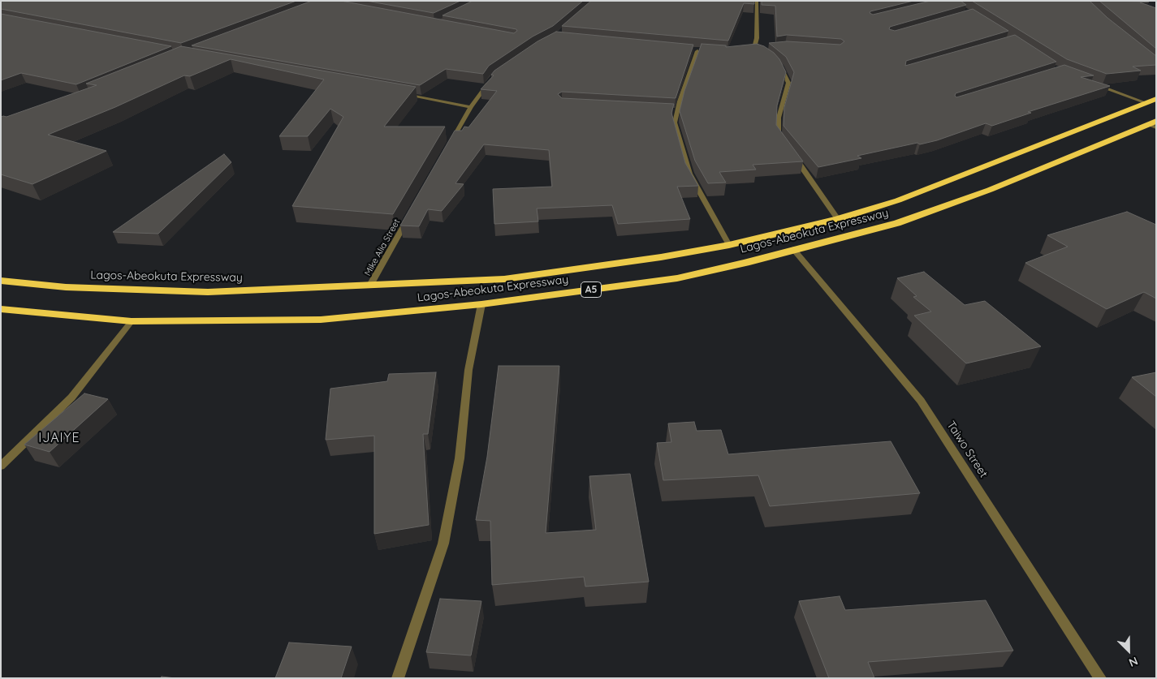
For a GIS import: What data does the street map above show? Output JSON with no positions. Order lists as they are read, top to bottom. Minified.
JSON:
{"streets":{"highway":["Lagos-Abeokuta Expressway","A5"],"street":["Mike Alia Street","Taiwo Street"]},"crossings":[["Lagos-Abeokuta Expressway","Mike Alia Street"],["Lagos-Abeokuta Expressway","Taiwo Street"]],"districts":["IJAIYE"],"north":"bottom right"}
